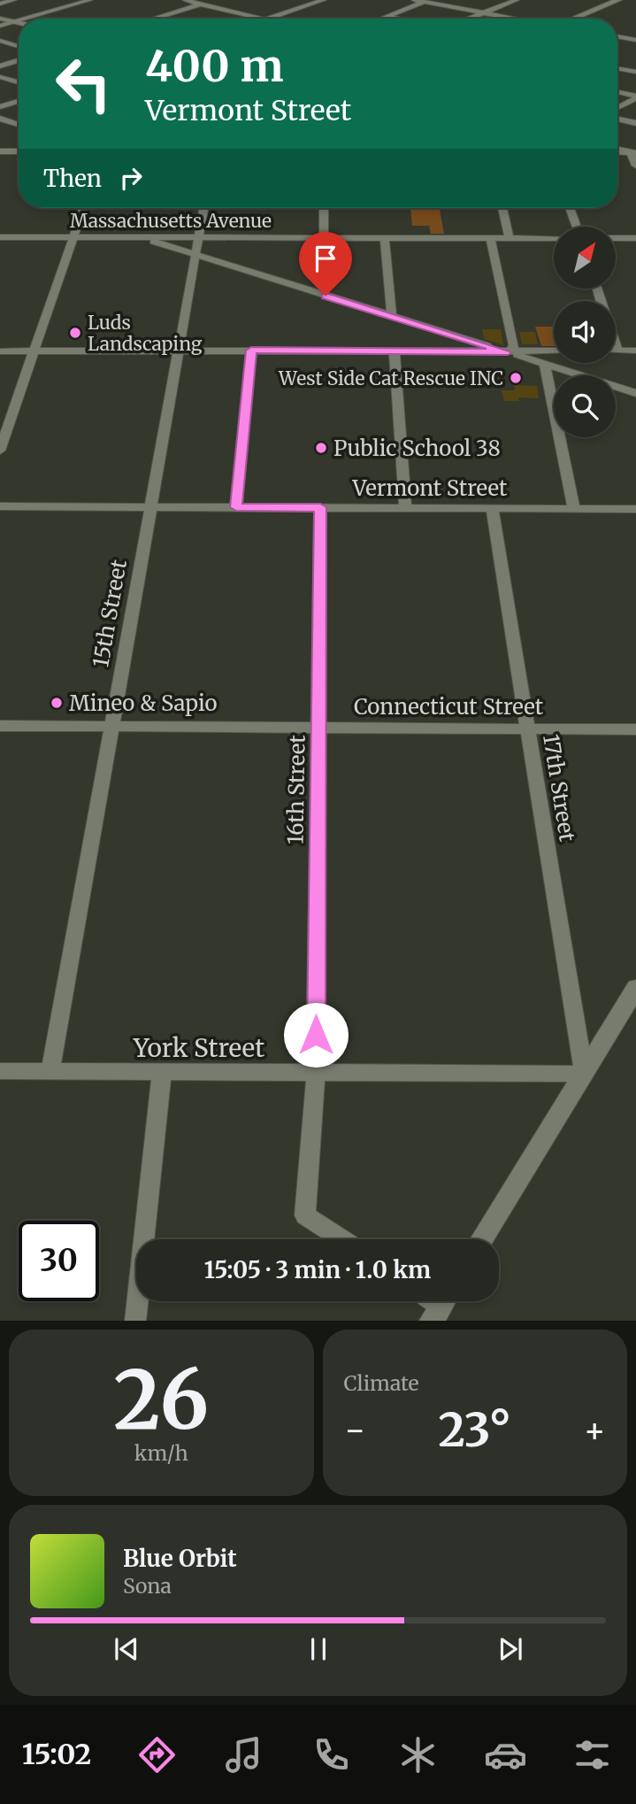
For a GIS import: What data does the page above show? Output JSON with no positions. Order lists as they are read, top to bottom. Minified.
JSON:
{"streets":{"street":["Massachusetts Avenue","Vermont Street","15th Street","Connecticut Street","17th Street","16th Street","York Street"]},"crossings":[["Massachusetts Avenue","15th Street"],["Vermont Street","15th Street"],["Vermont Street","17th Street"],["Vermont Street","16th Street"],["15th Street","Connecticut Street"],["15th Street","York Street"],["Connecticut Street","17th Street"],["Connecticut Street","16th Street"],["17th Street","York Street"],["16th Street","York Street"]],"places":["Luds Landscaping","West Side Cat Rescue INC","Public School 38","Mineo & Sapio"],"north":"top right","page":{"turn":["400 m","Vermont Street"],"then":"Then","limit":"30","trip":"15:05 · 3 min · 1.0 km","tile":[["26","km/h"],"Climate"],"heat":["−","23°","+"],"song":["Blue Orbit","Sona"],"tabs":"15:02"}}
